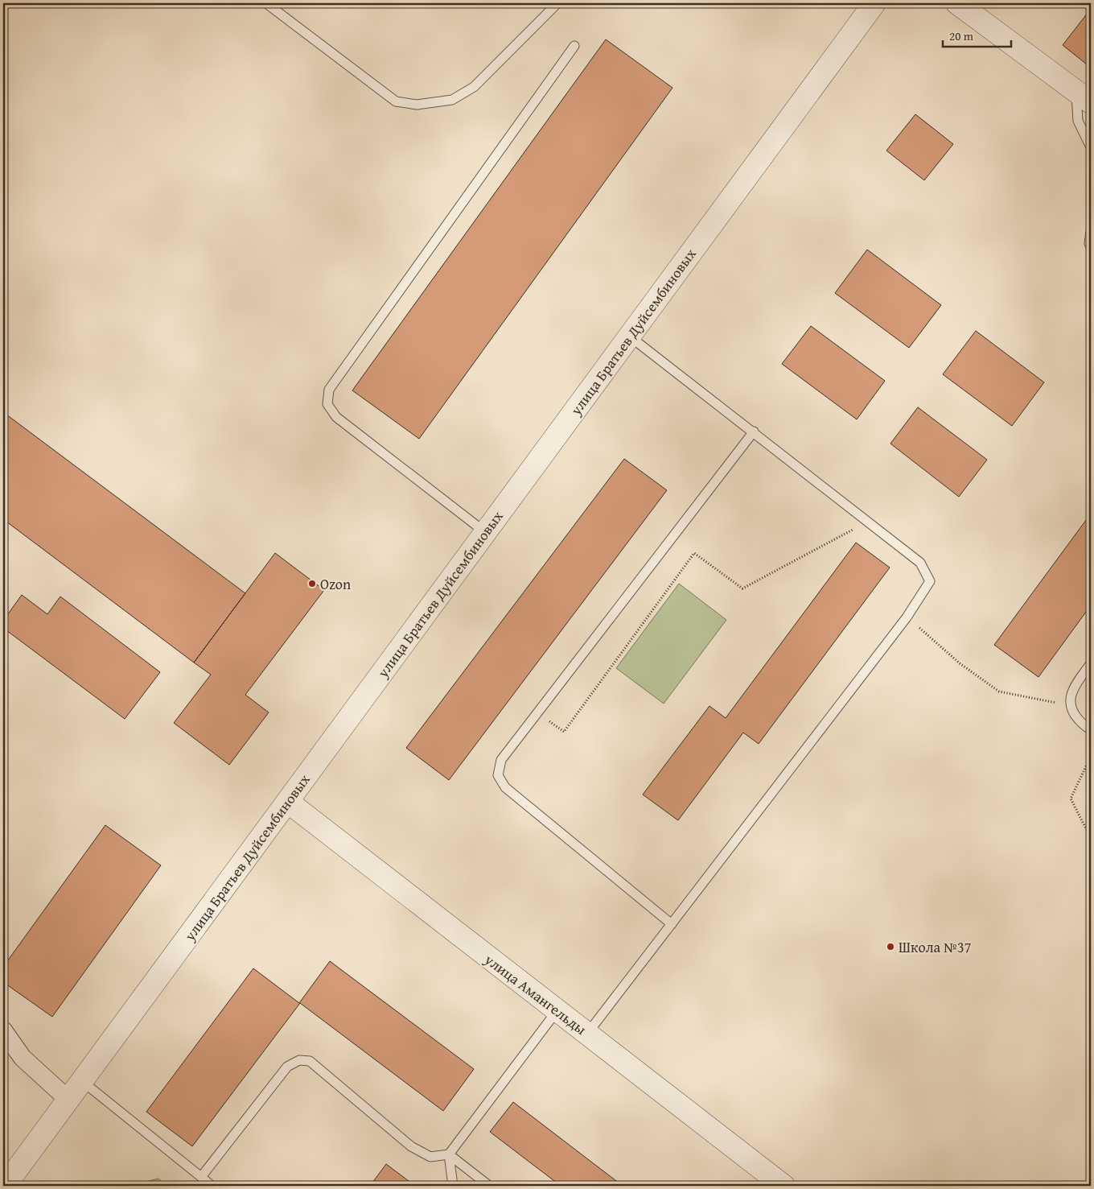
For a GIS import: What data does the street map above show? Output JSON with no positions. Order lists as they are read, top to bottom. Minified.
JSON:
{"streets":{"street":["улица Братьев Дуйсембиновых","улица Амангельды"]},"crossings":[["улица Братьев Дуйсембиновых","улица Амангельды"]],"places":["Ozon","Школа №37"],"scale_bar":"20 m"}
